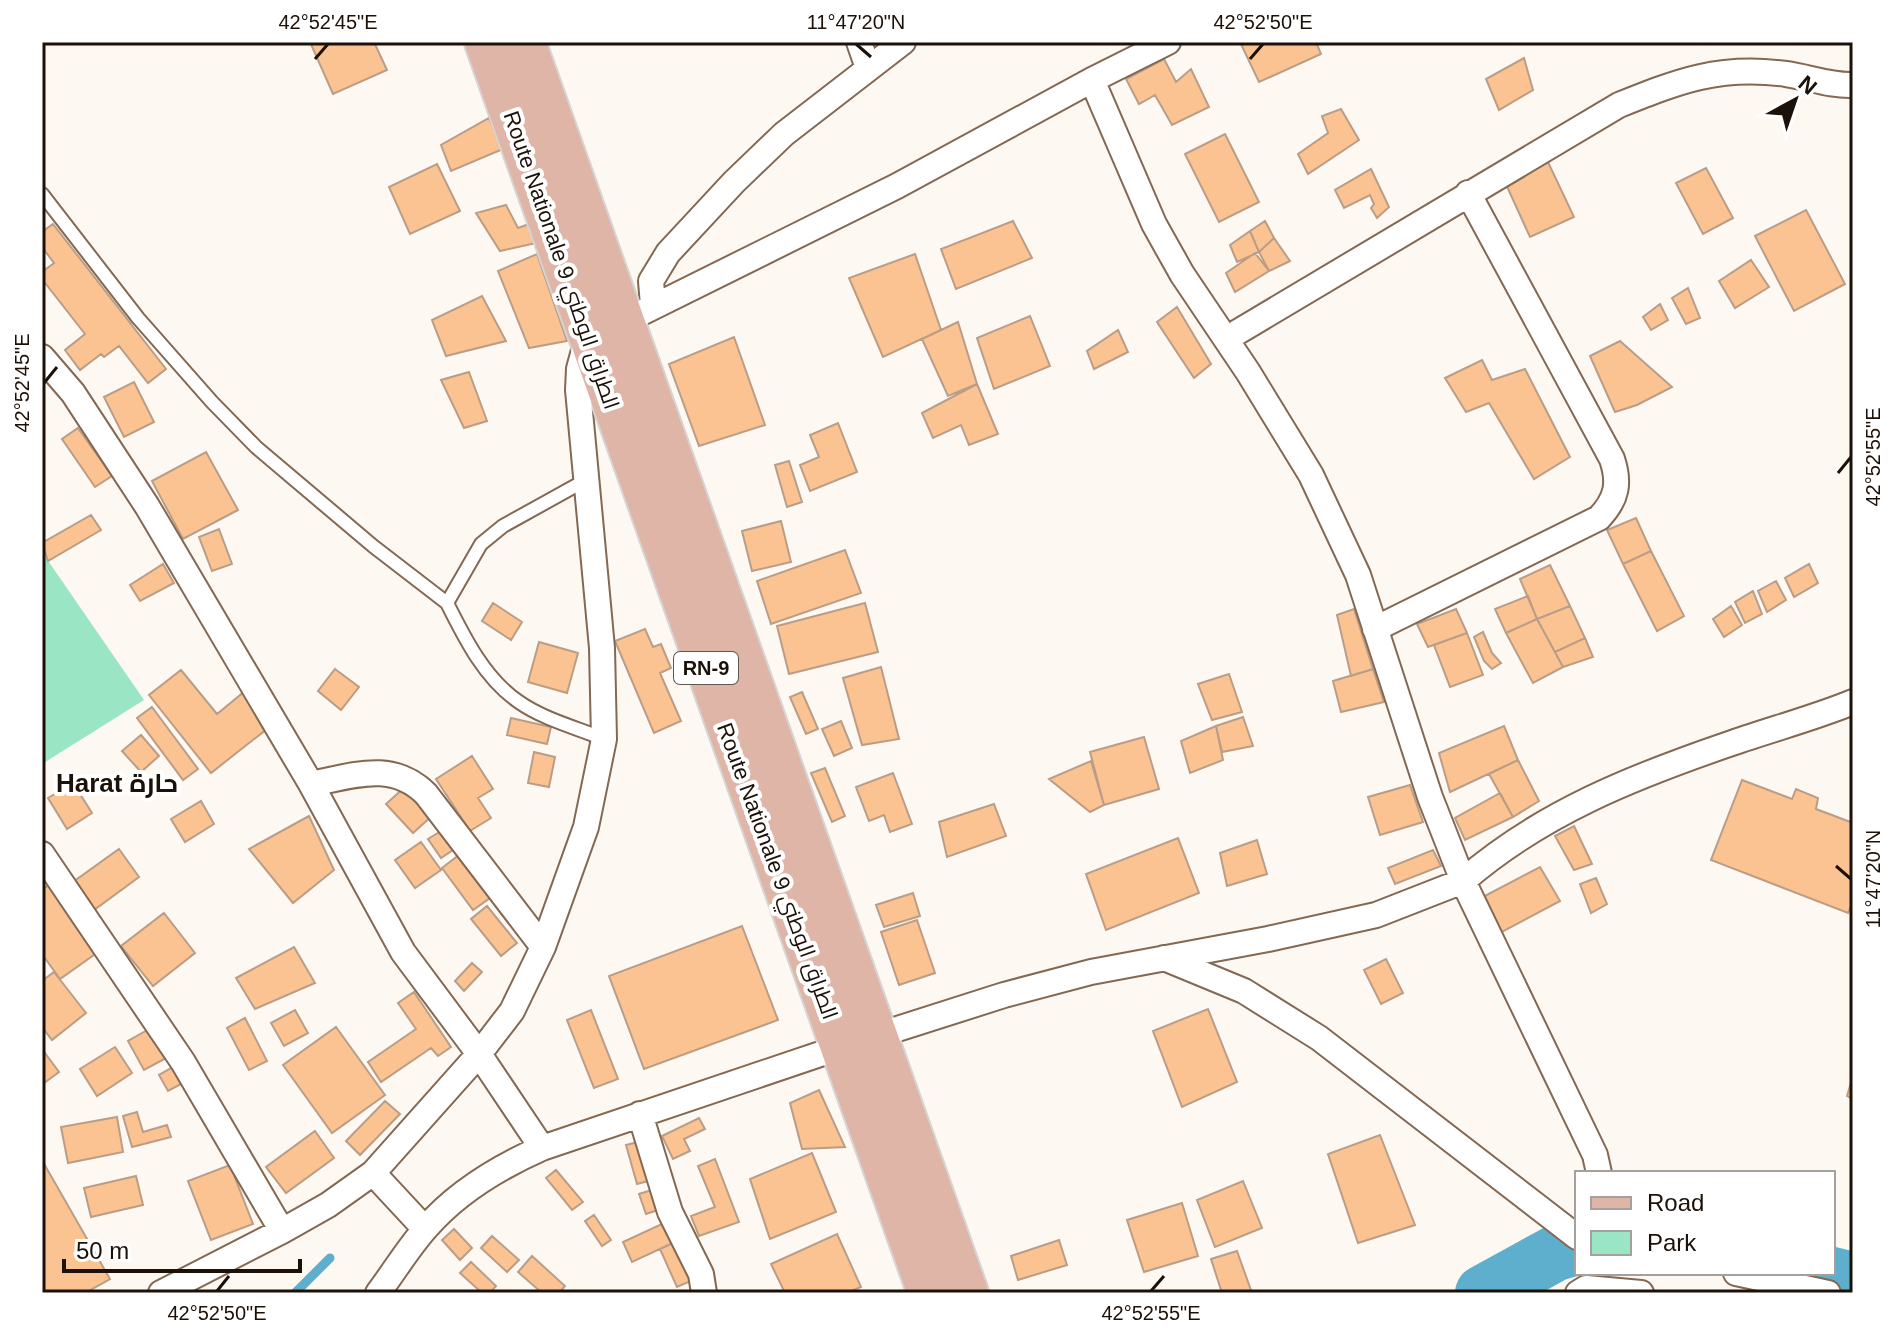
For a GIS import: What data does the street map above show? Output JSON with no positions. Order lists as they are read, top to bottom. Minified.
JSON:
{"streets":{"main road":["Route Nationale الطراق الوطني 9","RN-9"]},"districts":["Harat حارة"],"legend":["Road","Park"],"scale_bar":"50 m","north":"top right","coordinates":["42°52'45\"E","11°47'20\"N","42°52'50\"E","42°52'55\"E"]}
